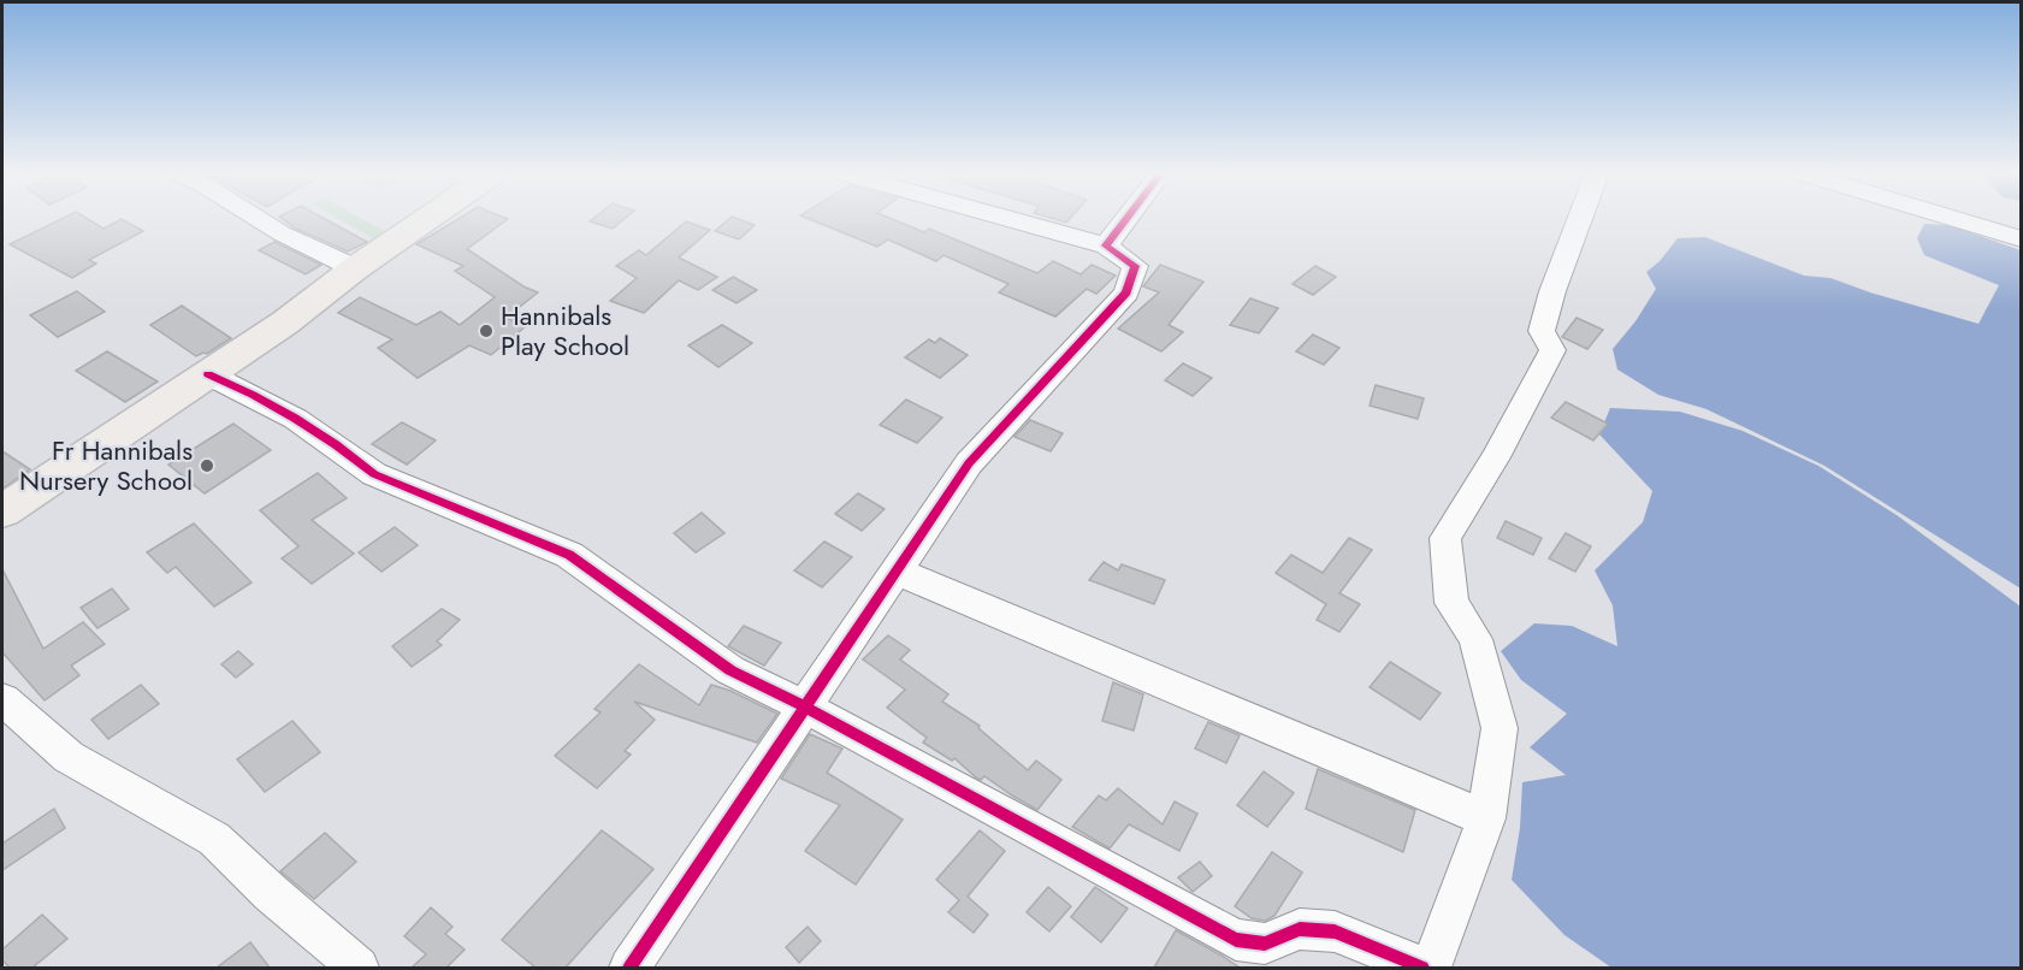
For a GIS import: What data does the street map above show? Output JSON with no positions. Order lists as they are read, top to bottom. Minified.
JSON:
{"places":["Hannibals Play School","Fr Hannibals Nursery School"]}
